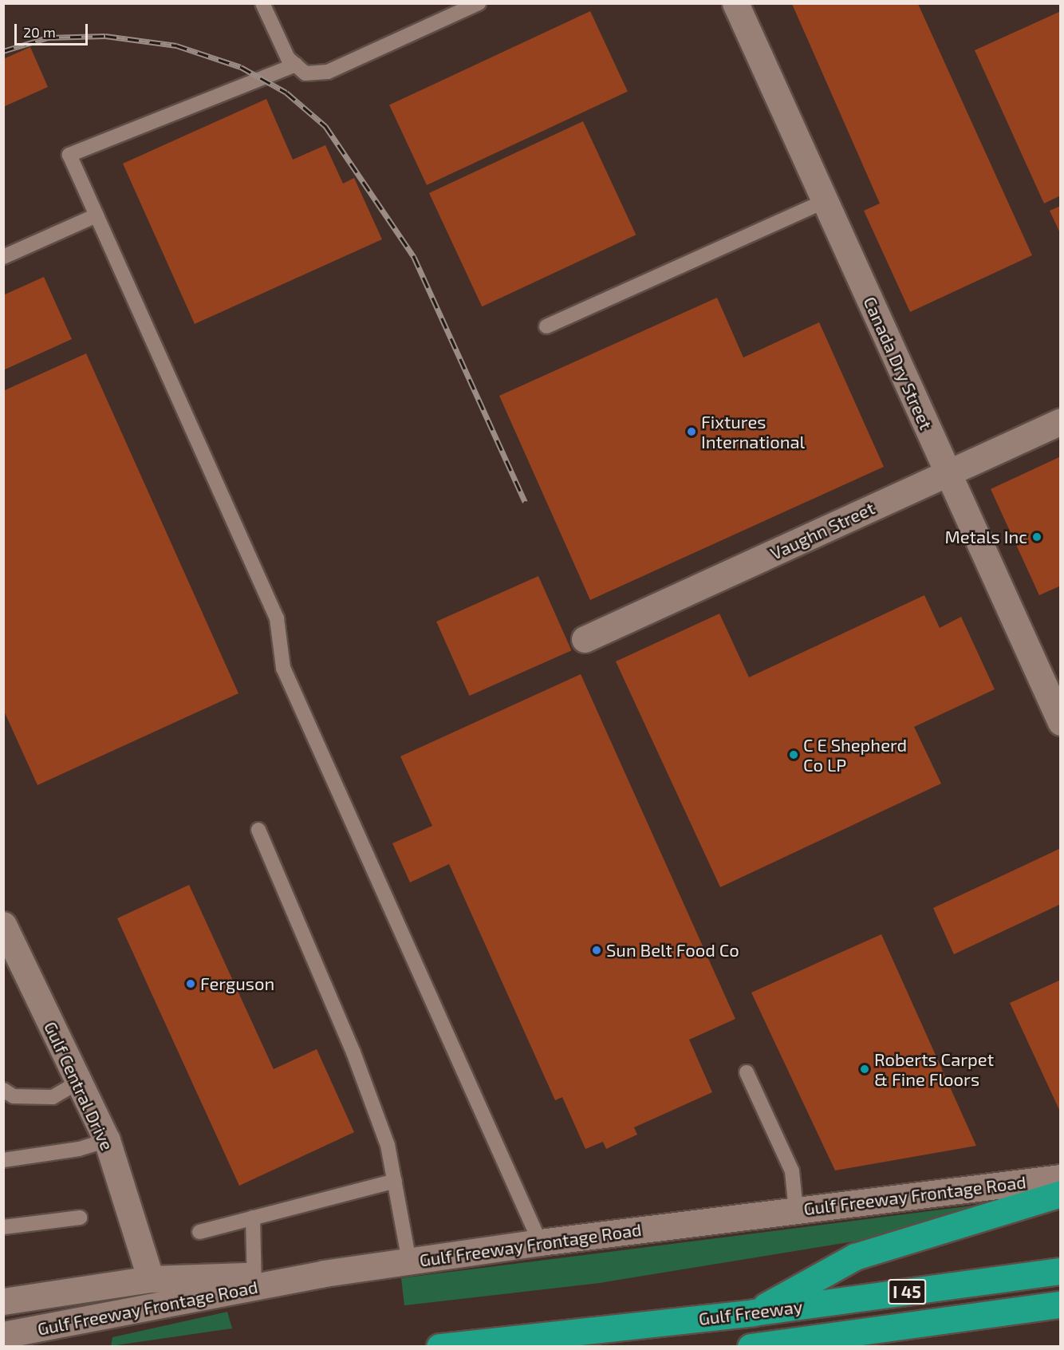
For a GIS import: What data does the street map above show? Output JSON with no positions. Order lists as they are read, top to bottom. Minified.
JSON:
{"streets":{"highway":["I 45","Gulf Freeway"],"street":["Canada Dry Street","Vaughn Street","Gulf Central Drive","Gulf Freeway Frontage Road"]},"crossings":[["Canada Dry Street","Vaughn Street"]],"places":["Fixtures International","Metals Inc","C E Shepherd Co LP","Sun Belt Food Co","Ferguson","Roberts Carpet & Fine Floors"],"scale_bar":"20 m"}
